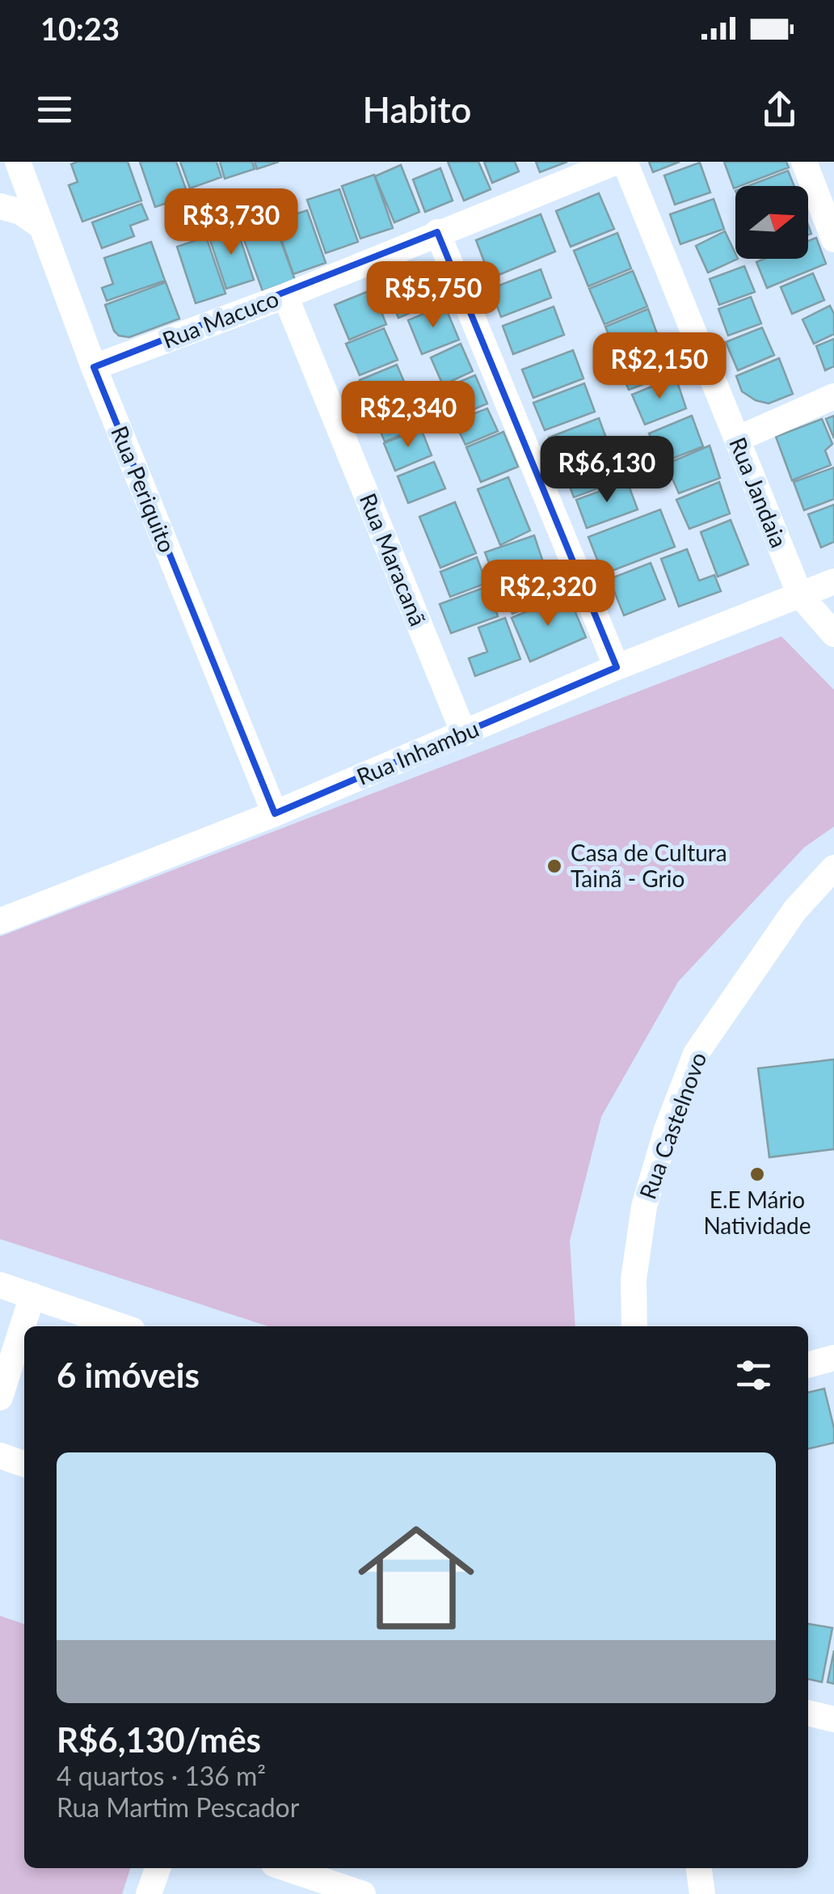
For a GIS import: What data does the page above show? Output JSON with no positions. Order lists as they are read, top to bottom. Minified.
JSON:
{"streets":{"street":["Rua Macuco","Rua Periquito","Rua Jandaia","Rua Maracanã","Rua Inhambu","Rua Castelnovo"]},"crossings":[["Rua Macuco","Rua Periquito"],["Rua Macuco","Rua Maracanã"],["Rua Periquito","Rua Inhambu"],["Rua Jandaia","Rua Inhambu"],["Rua Maracanã","Rua Inhambu"]],"places":["Casa de Cultura Tainã - Grio","E.E Mário Natividade"],"north":"right","page":{"status":"10:23","header":"Habito","price":["R$3,730","R$5,750","R$2,150","R$2,340","R$6,130","R$2,320"],"heading":"6 imóveis","list":[{"name":"R$6,130/mês","note":"4 quartos · 136 m² · Rua Martim Pescador"}]}}
